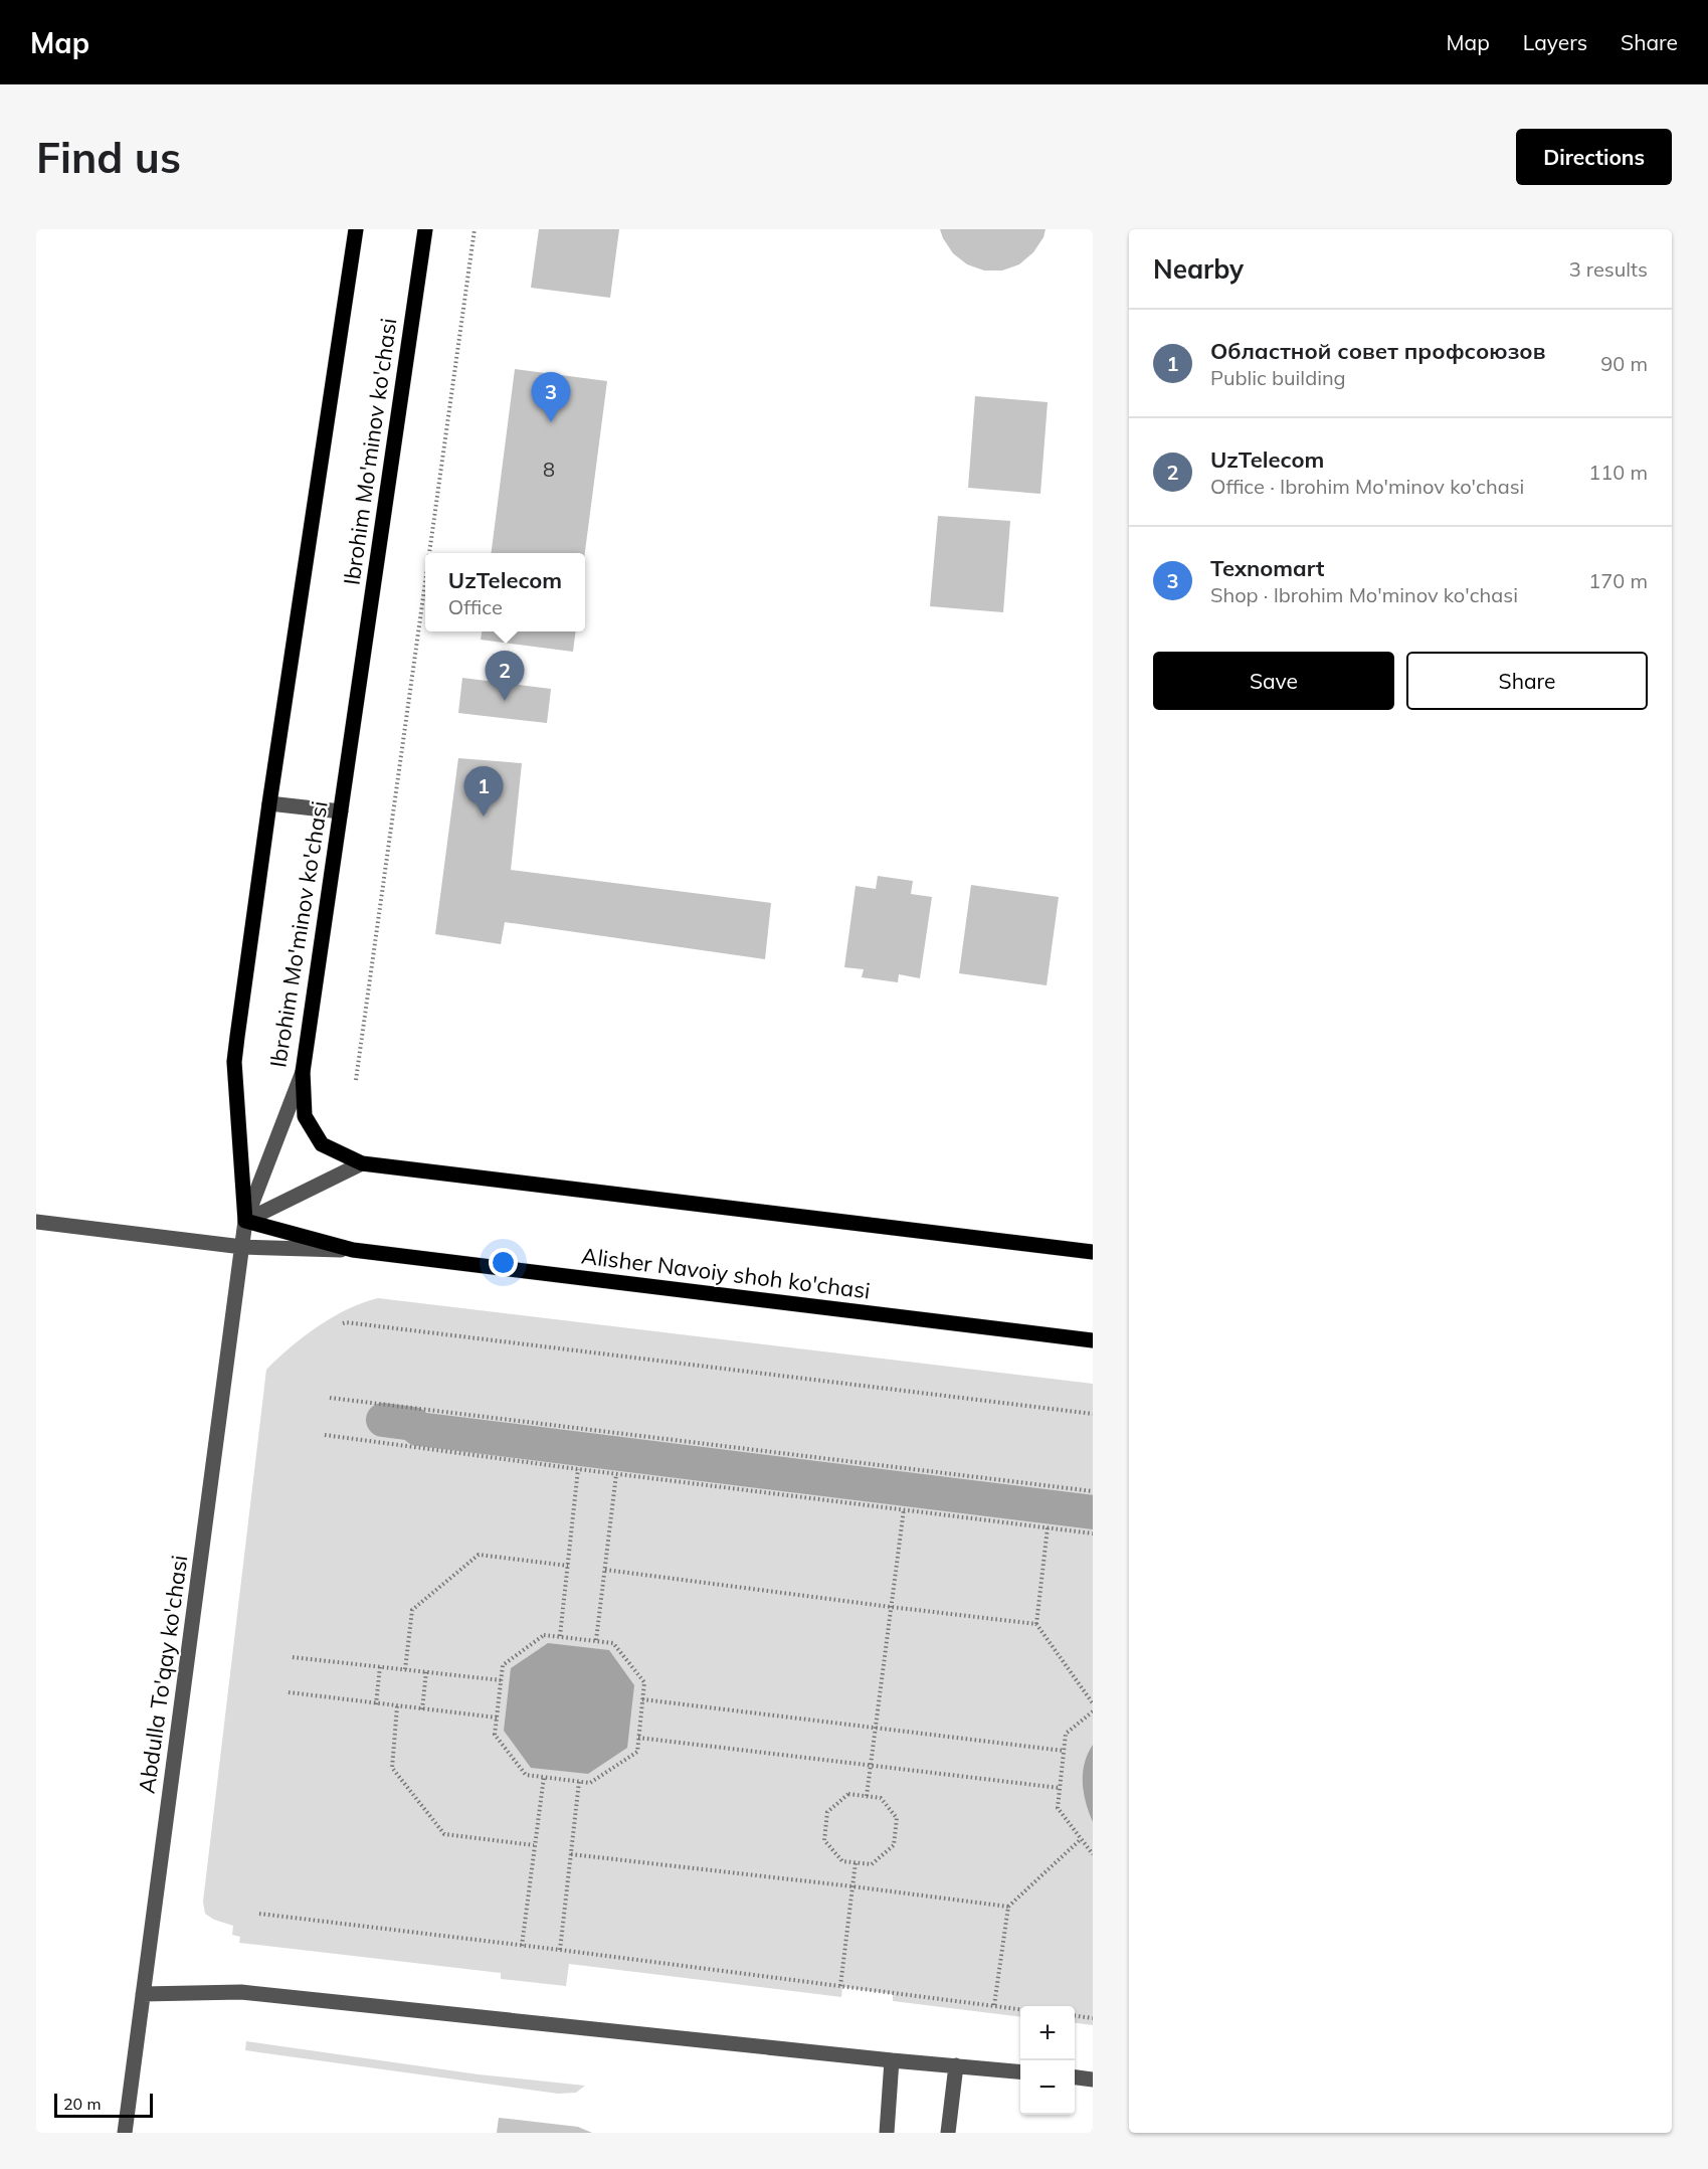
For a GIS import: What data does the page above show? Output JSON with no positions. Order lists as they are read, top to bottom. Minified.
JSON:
{"streets":{"main road":["Ibrohim Mo'minov ko'chasi","Alisher Navoiy shoh ko'chasi"],"street":["Abdulla To'qay ko'chasi"]},"crossings":[["Ibrohim Mo'minov ko'chasi","Alisher Navoiy shoh ko'chasi"],["Ibrohim Mo'minov ko'chasi","Abdulla To'qay ko'chasi"],["Alisher Navoiy shoh ko'chasi","Abdulla To'qay ko'chasi"]],"house_numbers":["8"],"scale_bar":"20 m","page":{"header":"Map","nav":["Map","Layers","Share"],"buttons":["Directions",["Save","Share"]],"title":"Find us","heading":["Nearby","3 results"],"list":[{"mark":"1","name":"Областной совет профсоюзов","note":"Public building","value":"90 m"},{"mark":"2","name":"UzTelecom","note":"Office · Ibrohim Mo'minov ko'chasi","value":"110 m"},{"mark":"3","name":"Texnomart","note":"Shop · Ibrohim Mo'minov ko'chasi","value":"170 m"}],"pins":["3","2","1"],"popup":["UzTelecom","Office"],"map_buttons":["+","−"],"scale":"20 m"}}
